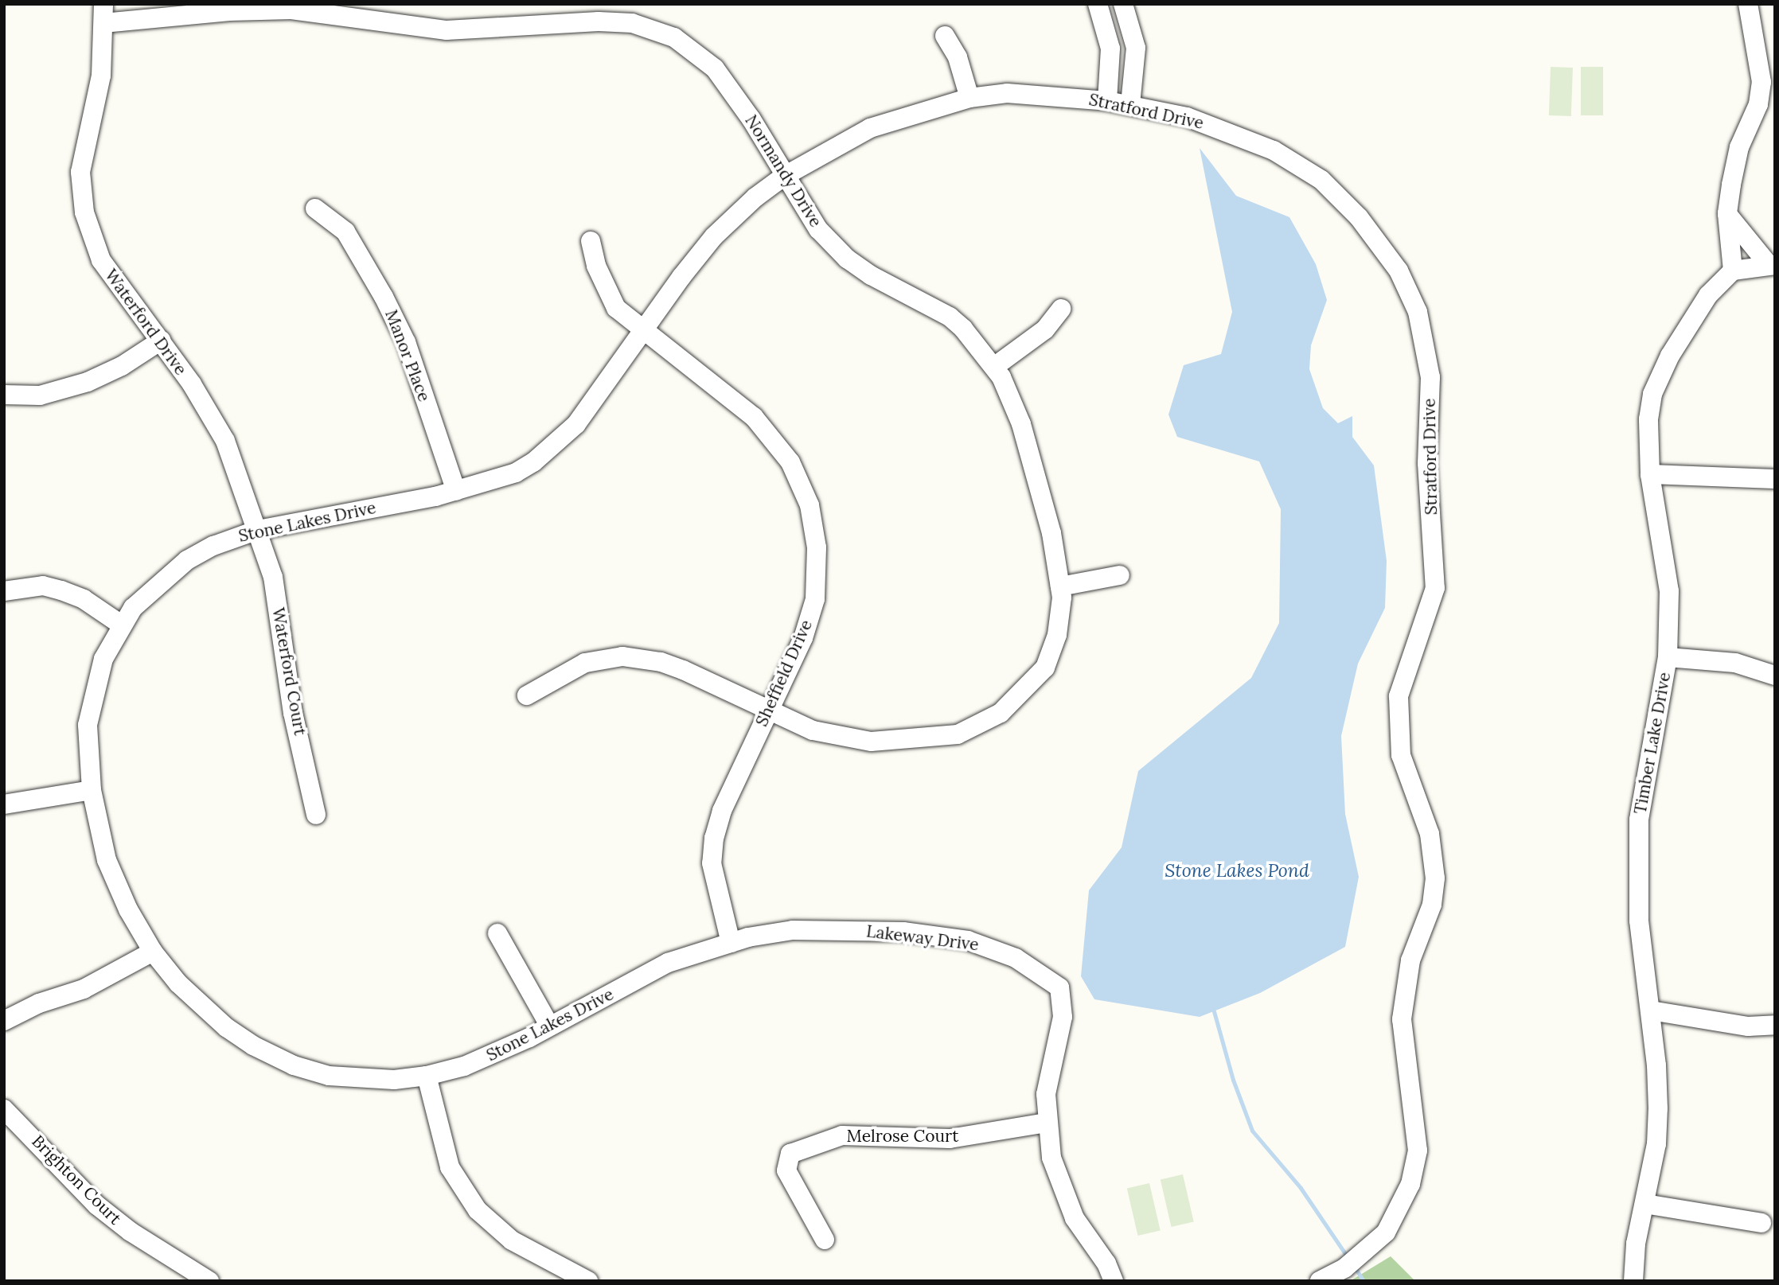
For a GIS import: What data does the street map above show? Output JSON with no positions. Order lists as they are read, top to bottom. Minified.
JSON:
{"streets":{"street":["Stratford Drive","Normandy Drive","Waterford Drive","Manor Place","Stone Lakes Drive","Waterford Court","Sheffield Drive","Timber Lake Drive","Lakeway Drive","Melrose Court","Brighton Court"]},"crossings":[["Stratford Drive","Normandy Drive"],["Stratford Drive","Stone Lakes Drive"],["Normandy Drive","Waterford Drive"],["Normandy Drive","Stone Lakes Drive"],["Normandy Drive","Sheffield Drive"],["Waterford Drive","Stone Lakes Drive"],["Waterford Drive","Waterford Court"],["Manor Place","Stone Lakes Drive"],["Stone Lakes Drive","Waterford Court"],["Stone Lakes Drive","Sheffield Drive"],["Stone Lakes Drive","Lakeway Drive"],["Sheffield Drive","Lakeway Drive"],["Lakeway Drive","Melrose Court"]],"water":["Stone Lakes Pond"]}
